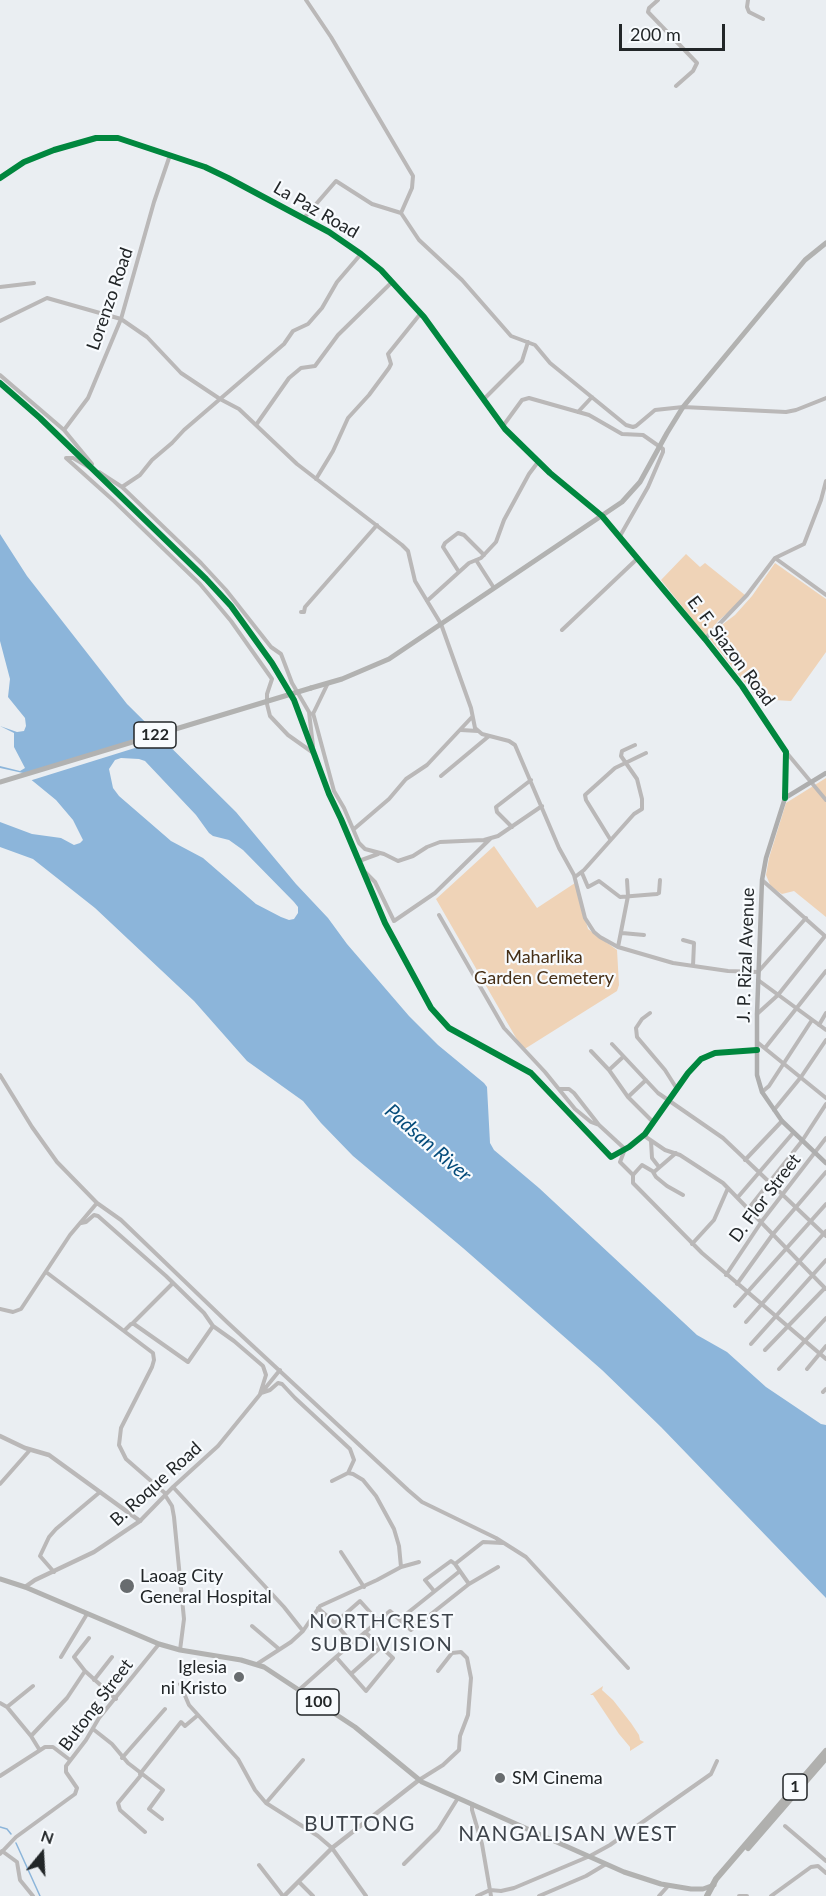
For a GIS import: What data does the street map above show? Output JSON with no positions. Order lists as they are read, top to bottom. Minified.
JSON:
{"streets":{"highway":["1"],"main road":["122","J. P. Rizal Avenue","100"],"street":["La Paz Road","Lorenzo Road","E. F. Siazon Road","D. Flor Street","B. Roque Road","Butong Street"]},"crossings":[["La Paz Road","Lorenzo Road"],["La Paz Road","E. F. Siazon Road"],["La Paz Road","122"],["J. P. Rizal Avenue","D. Flor Street"],["B. Roque Road","100"],["100","Butong Street"],["100","1"]],"districts":["NORTHCREST SUBDIVISION","BUTTONG","NANGALISAN WEST"],"water":["Padsan River"],"parks":["Maharlika Garden Cemetery"],"places":["Laoag City General Hospital","Iglesia ni Kristo","SM Cinema"],"scale_bar":"200 m","north":"top"}
